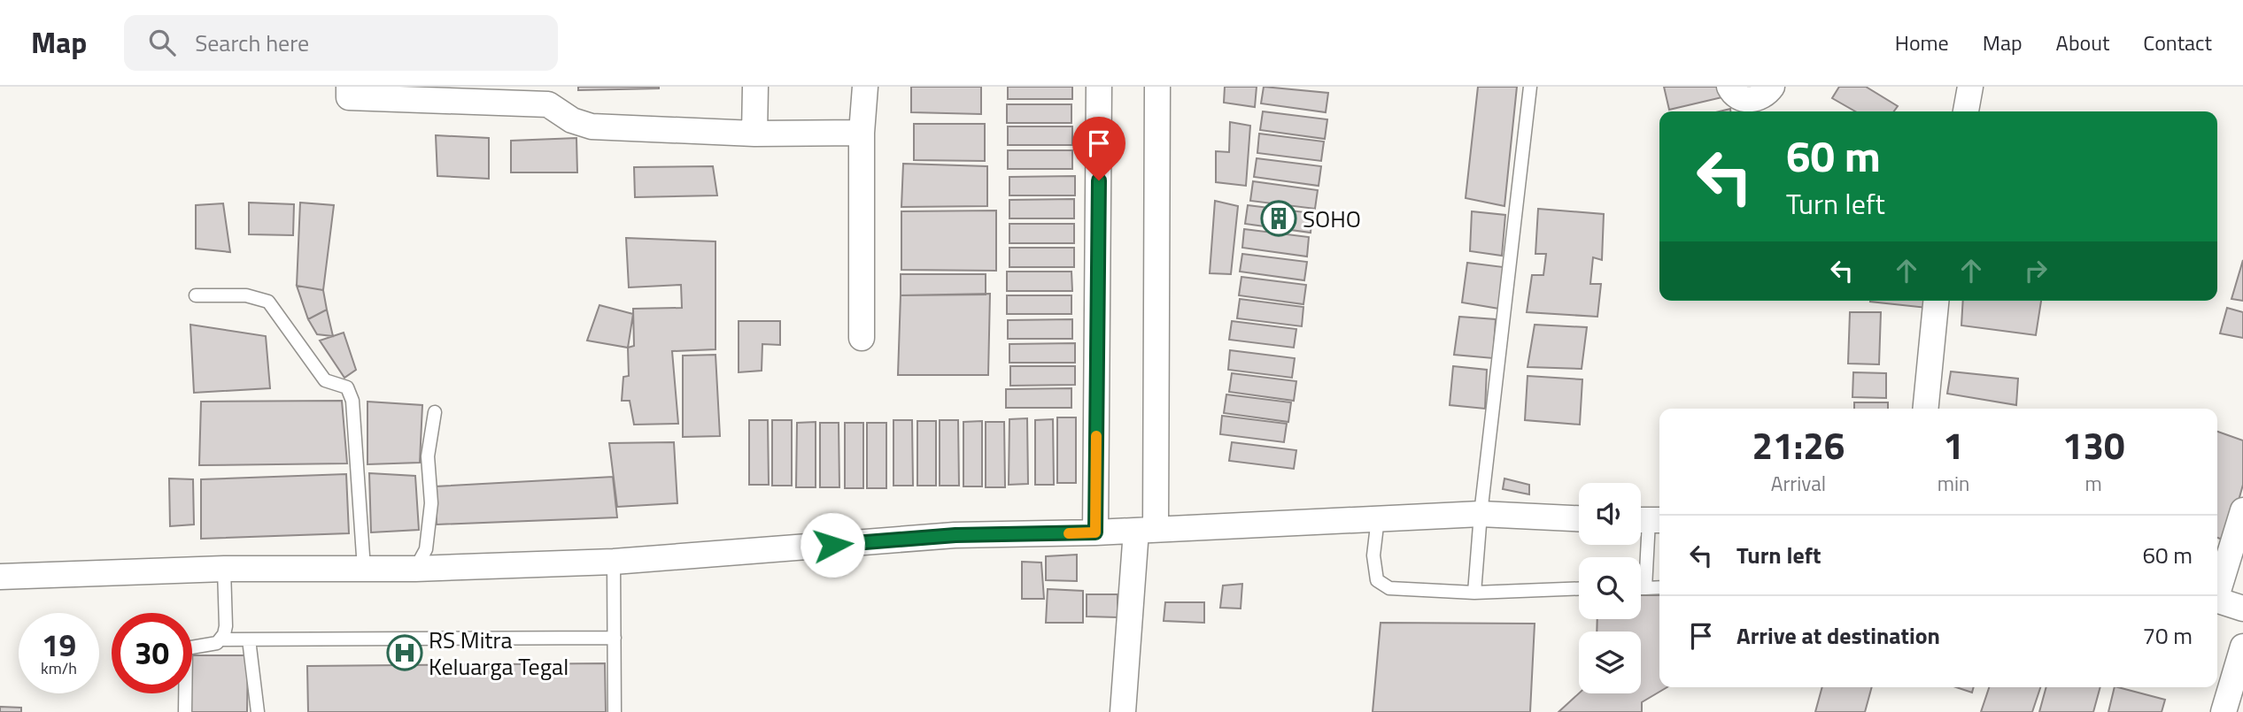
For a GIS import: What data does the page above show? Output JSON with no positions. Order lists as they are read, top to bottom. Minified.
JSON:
{"places":{"building":["SOHO"],"hospital":["RS Mitra Keluarga Tegal"]},"page":{"header":"Map","search":"Search here","nav":["Home","Map","About","Contact"],"turn":["60 m","Turn left"],"eta":["21:26","Arrival","1","min","130","m"],"list":[{"name":"Turn left","value":"60 m"},{"name":"Arrive at destination","value":"70 m"}],"speed":"19 km/h","limit":"30"}}
